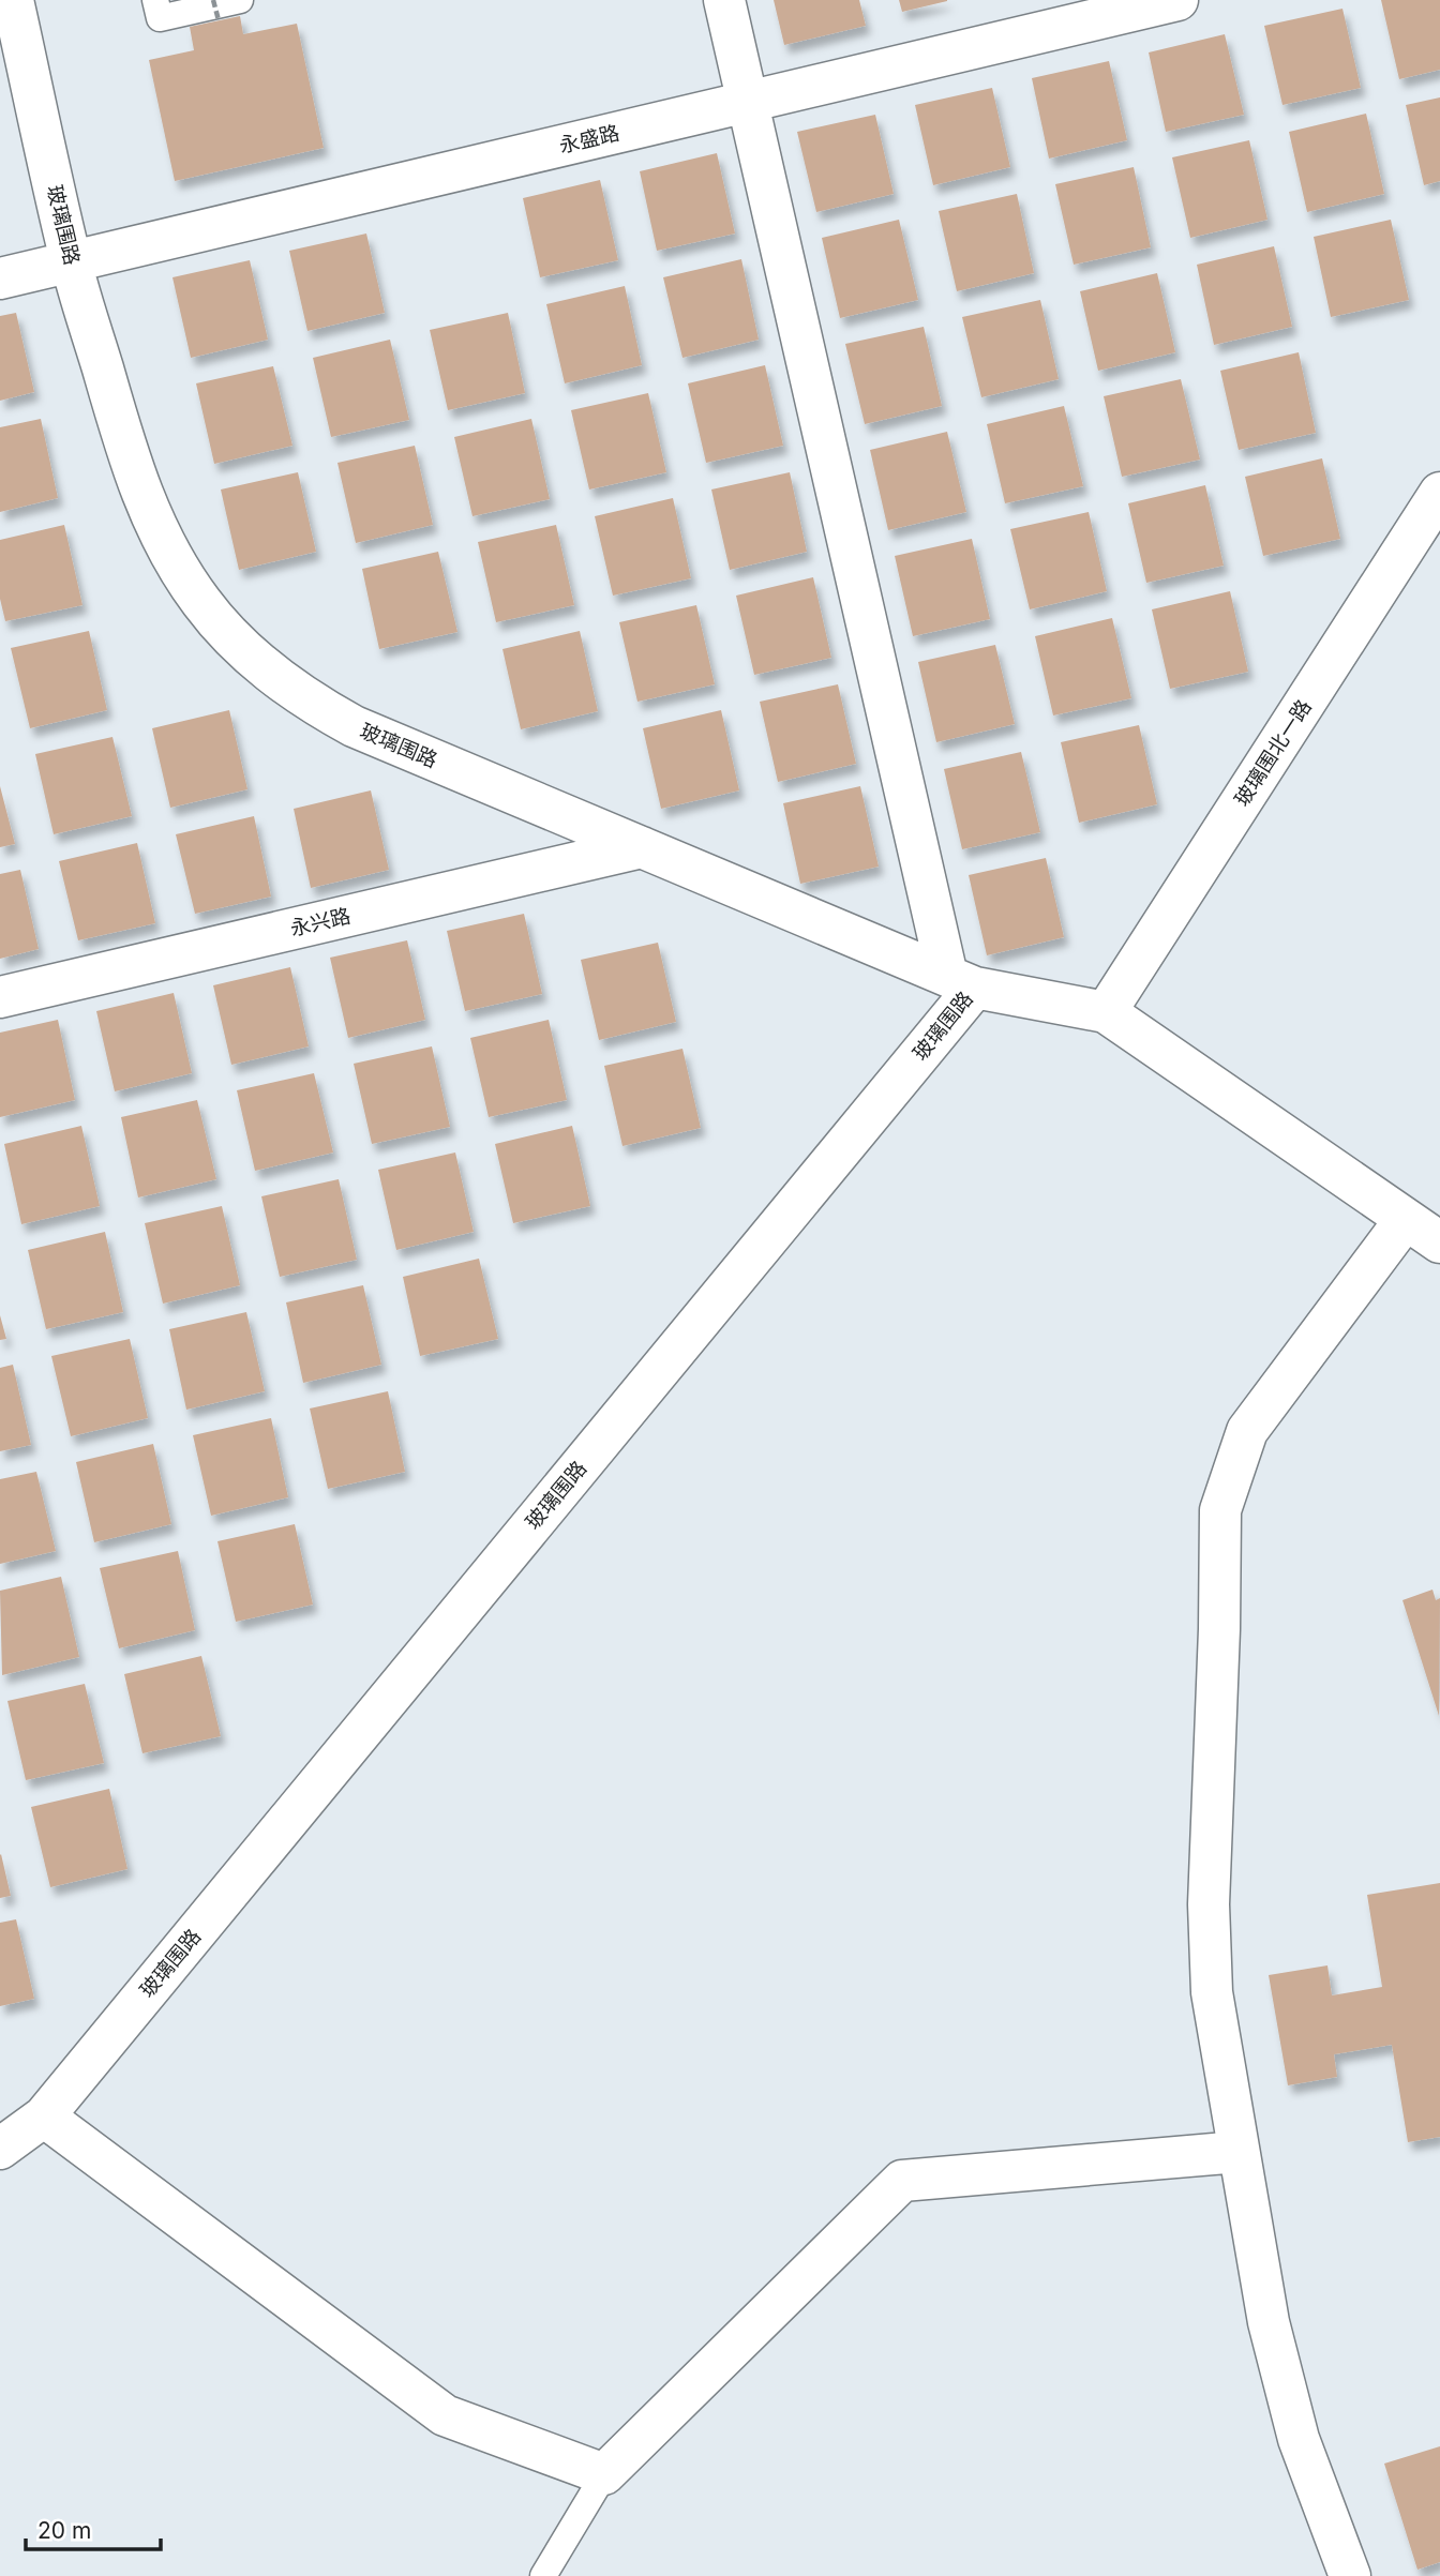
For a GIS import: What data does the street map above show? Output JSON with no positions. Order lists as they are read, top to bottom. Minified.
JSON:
{"streets":{"street":["永盛路","玻璃围路","玻璃围北一路","永兴路"]},"crossings":[["永盛路","玻璃围路"],["玻璃围路","永兴路"]],"scale_bar":"20 m"}
